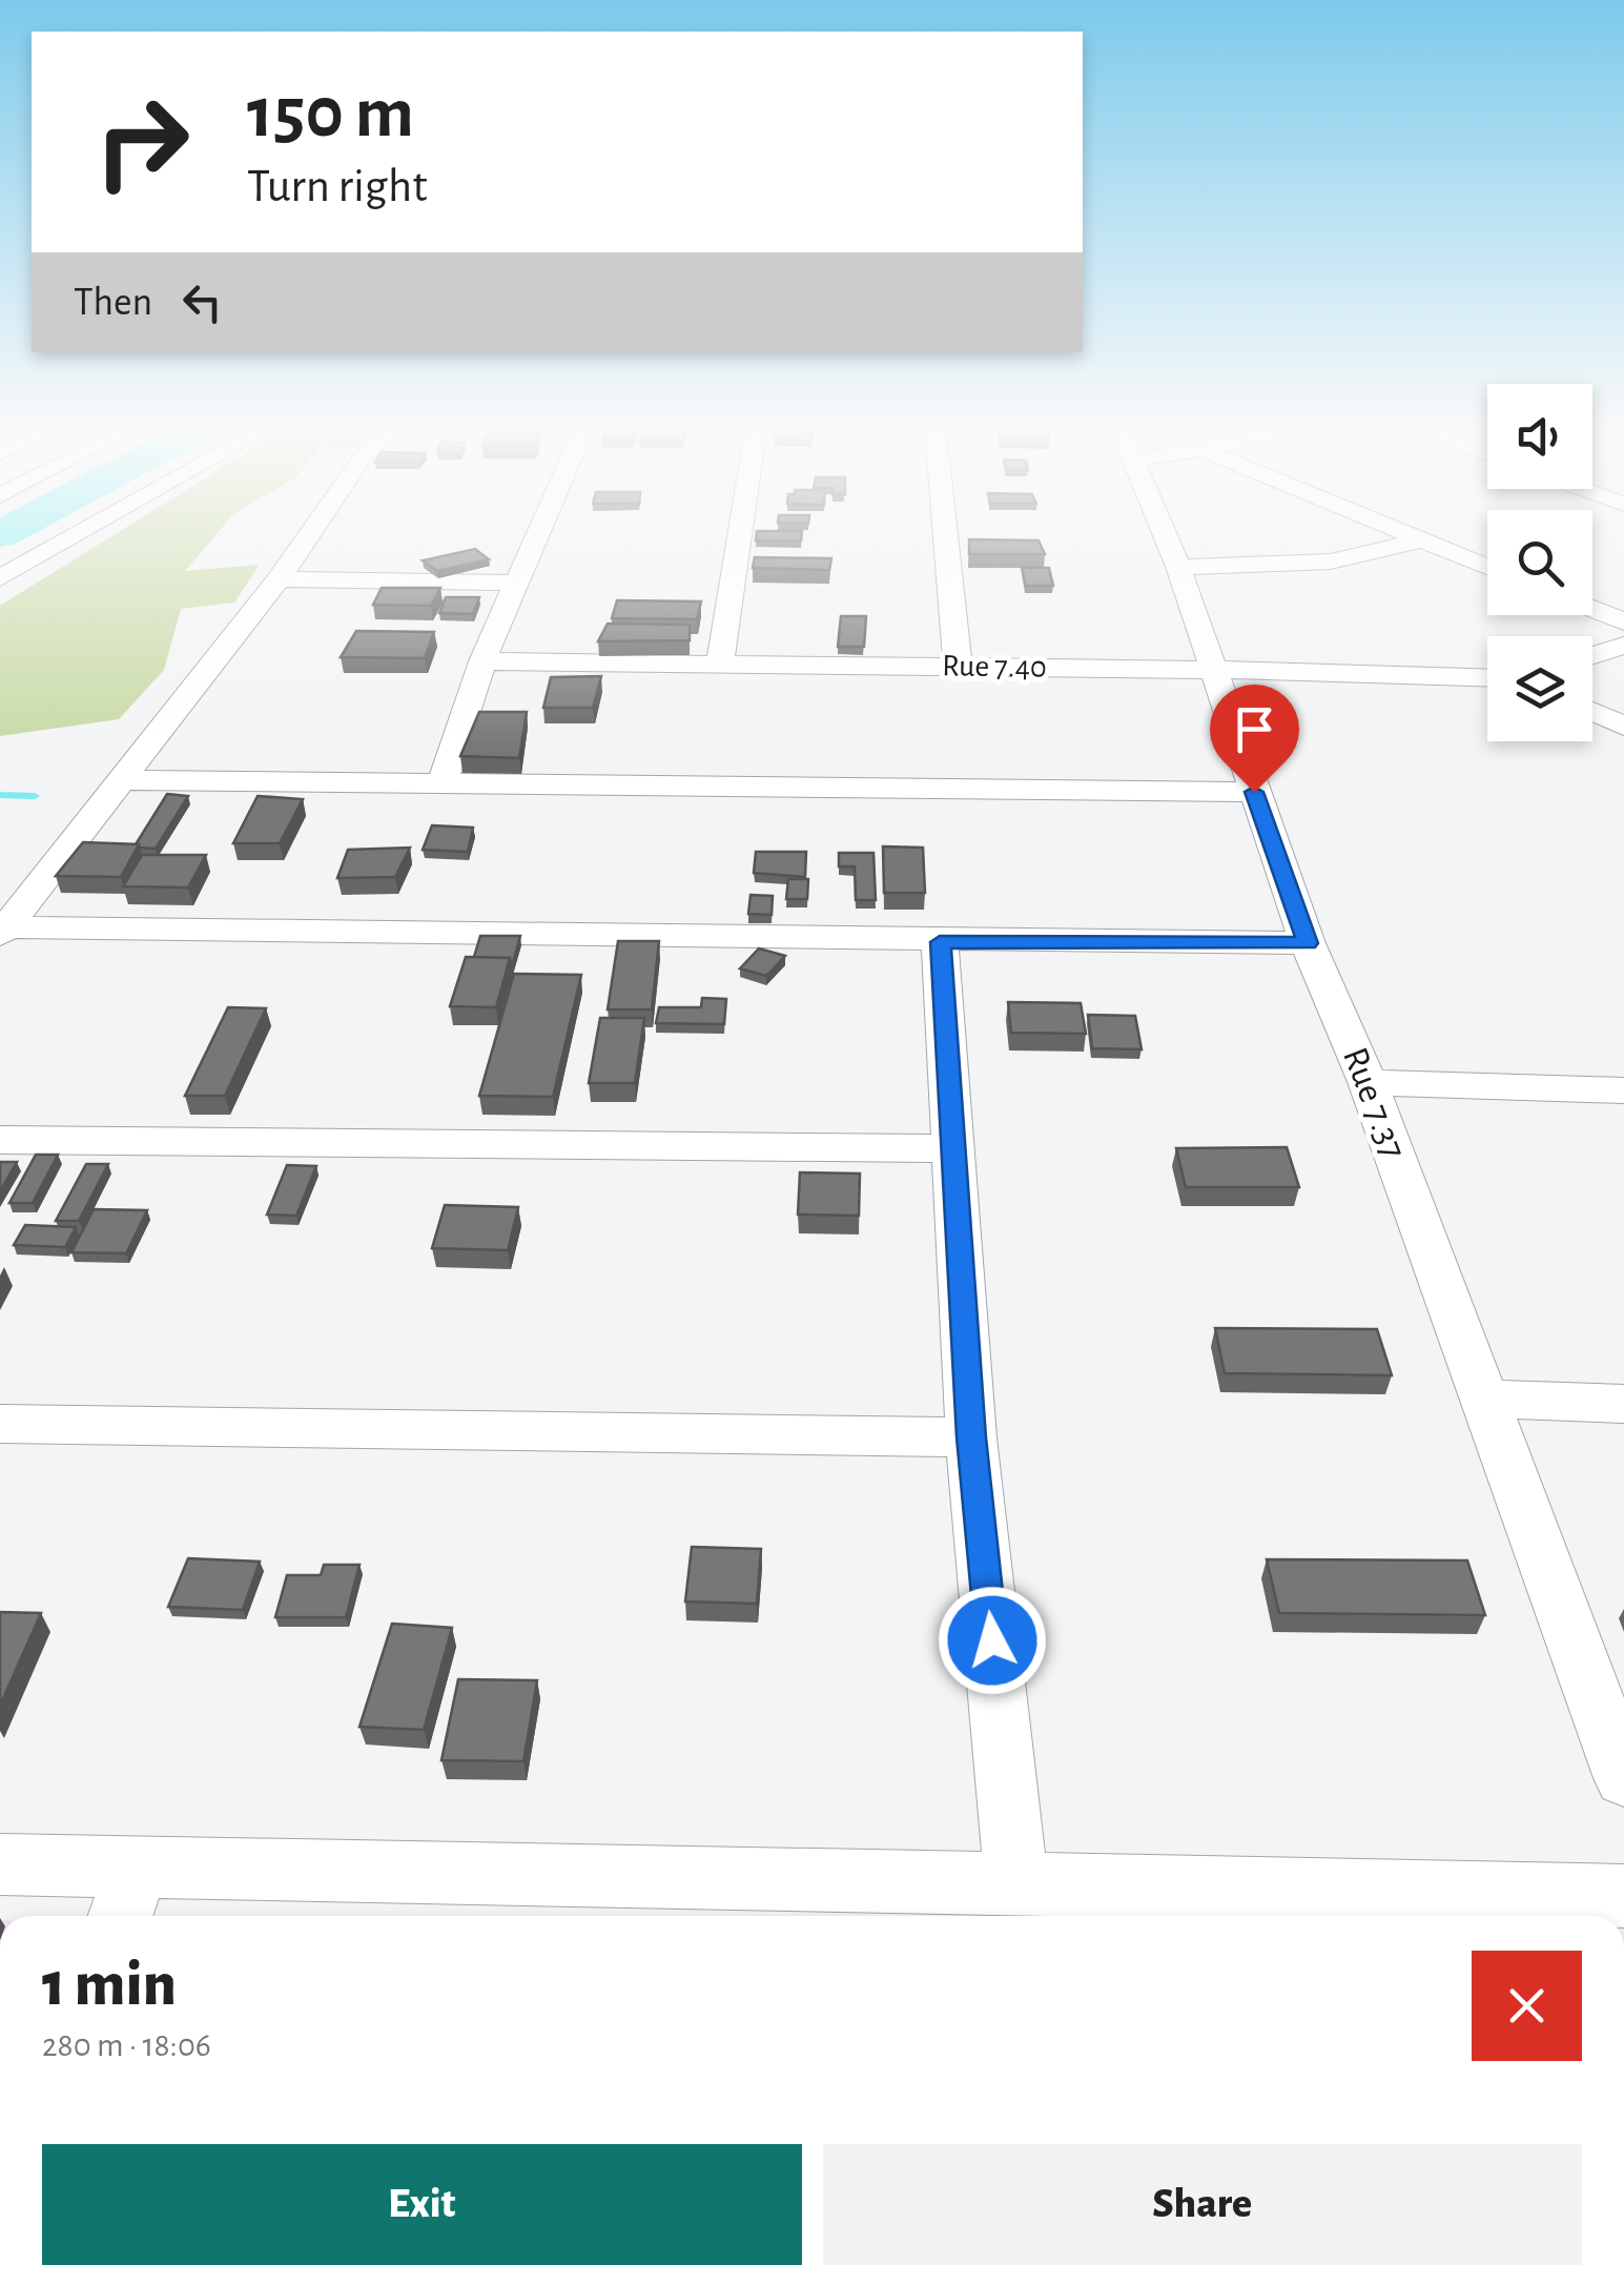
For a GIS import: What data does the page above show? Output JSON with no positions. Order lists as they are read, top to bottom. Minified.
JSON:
{"streets":{"street":["Rue 7.40","Rue 7.37"]},"crossings":[["Rue 7.40","Rue 7.37"]],"page":{"turn":["150 m","Turn right"],"then":"Then","heading":["1 min","280 m · 18:06"],"buttons":["Exit","Share"]}}
